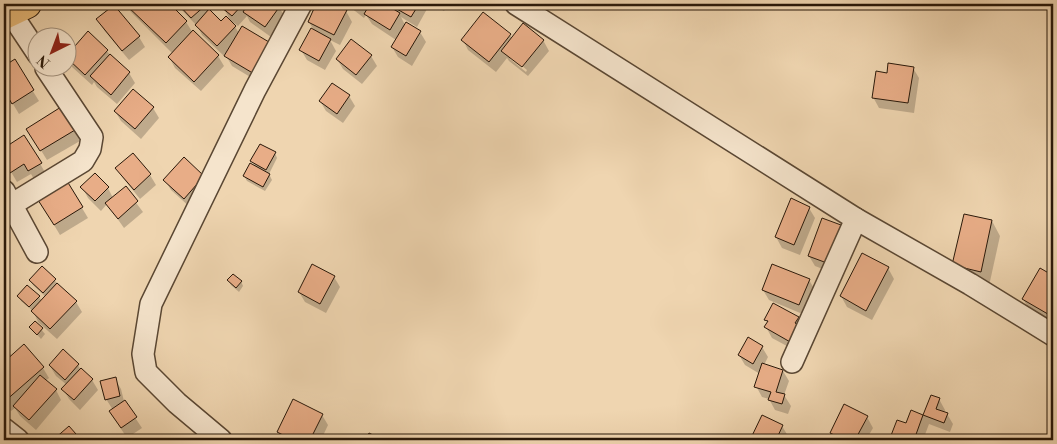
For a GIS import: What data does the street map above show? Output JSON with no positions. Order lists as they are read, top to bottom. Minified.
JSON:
{"north":"bottom left"}
